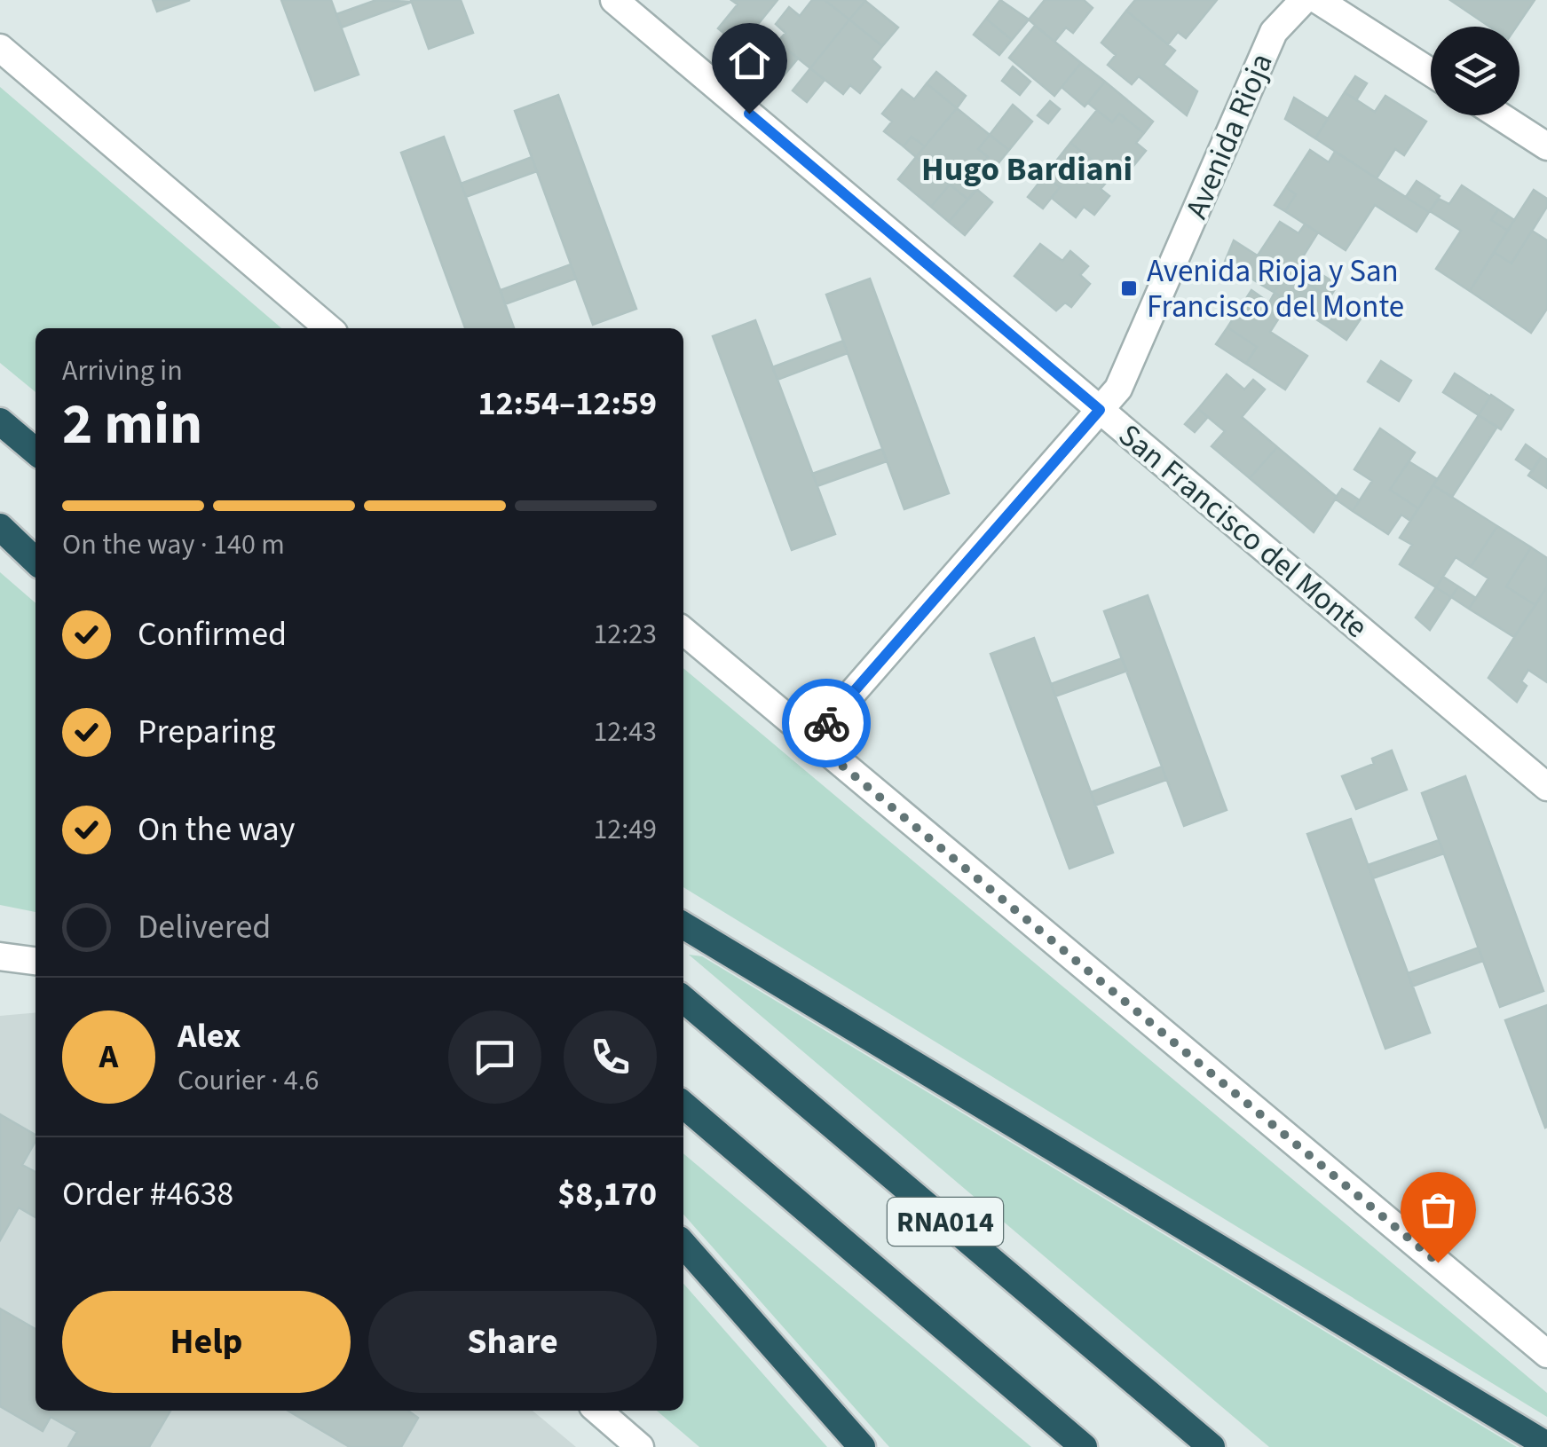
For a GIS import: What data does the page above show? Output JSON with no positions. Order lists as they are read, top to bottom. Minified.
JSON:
{"streets":{"highway":["RNA014"],"street":["Avenida Rioja","San Francisco del Monte"]},"crossings":[["Avenida Rioja","San Francisco del Monte"]],"districts":["Hugo Bardiani"],"places":{"transit":["Avenida Rioja y San Francisco del Monte"]},"page":{"heading":["2 min","Arriving in","12:54–12:59"],"panel":["Alex","Courier · 4.6","Order #4638","$8,170"],"bar":"On the way · 140 m","list":[["Confirmed","12:23"],["Preparing","12:43"],["On the way","12:49"],"Delivered"],"round":"A","buttons":["Help","Share"]}}
